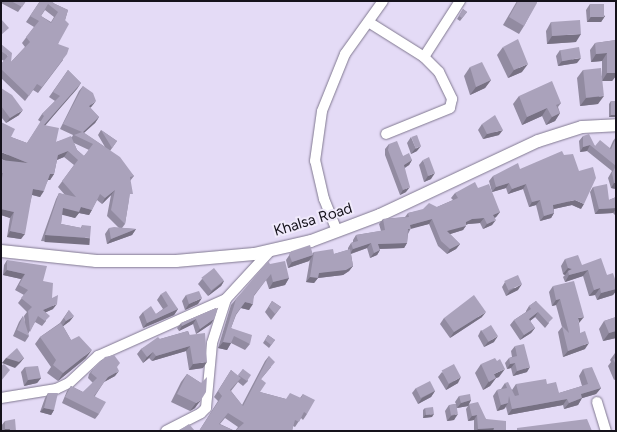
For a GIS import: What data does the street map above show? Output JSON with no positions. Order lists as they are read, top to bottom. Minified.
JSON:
{"streets":{"main road":["Khalsa Road"]}}
